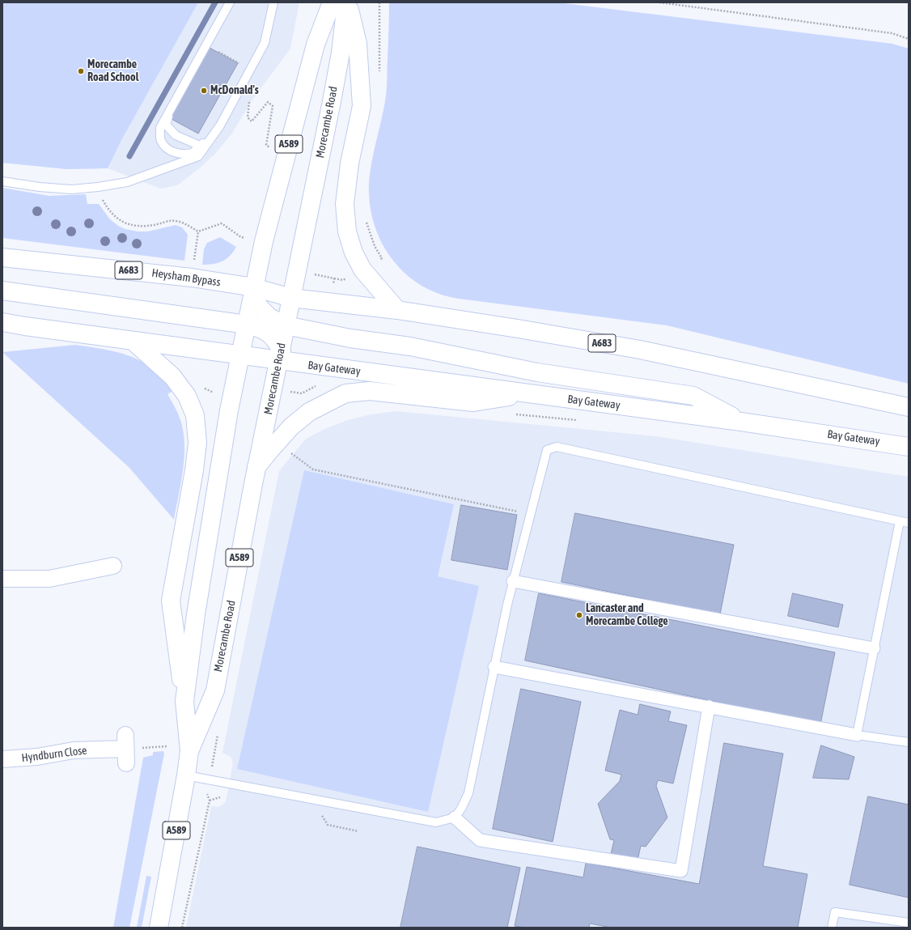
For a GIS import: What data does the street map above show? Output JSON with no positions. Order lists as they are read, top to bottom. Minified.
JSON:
{"streets":{"main road":["Morecambe Road","A589","A683","Heysham Bypass","Bay Gateway"],"street":["Hyndburn Close"]},"crossings":[["Morecambe Road","A683"],["Morecambe Road","Heysham Bypass"],["Morecambe Road","Bay Gateway"],["A683","Heysham Bypass"]],"places":["Morecambe Road School","McDonald's","Lancaster and Morecambe College"]}
